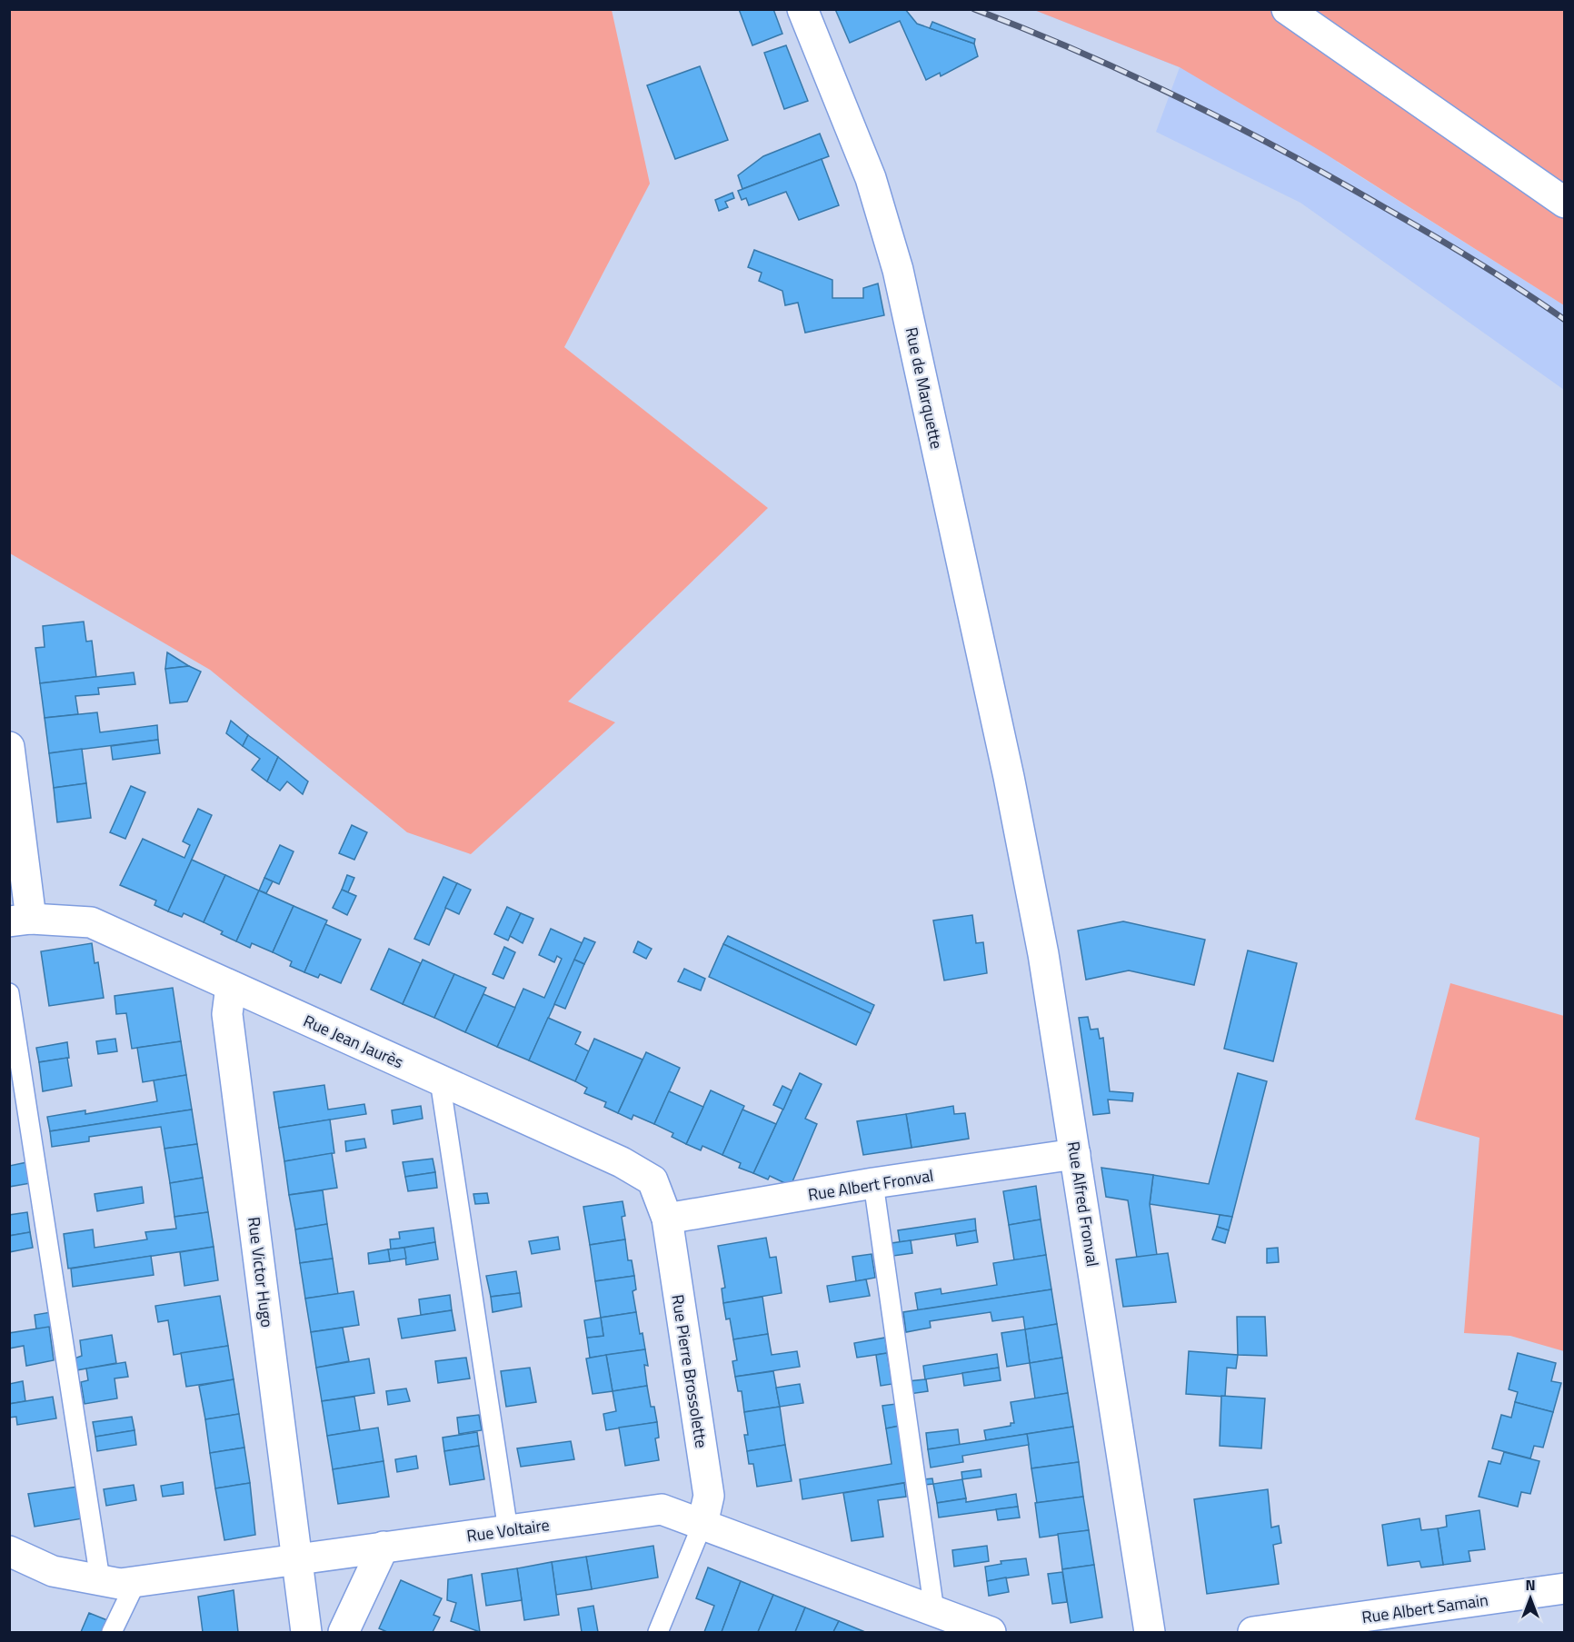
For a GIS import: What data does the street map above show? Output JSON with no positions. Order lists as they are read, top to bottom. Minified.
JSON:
{"streets":{"street":["Rue de Marquette","Rue Jean Jaurès","Rue Albert Fronval","Rue Alfred Fronval","Rue Victor Hugo","Rue Pierre Brossolette","Rue Voltaire","Rue Albert Samain"]},"crossings":[["Rue de Marquette","Rue Alfred Fronval"],["Rue Jean Jaurès","Rue Albert Fronval"],["Rue Jean Jaurès","Rue Victor Hugo"],["Rue Jean Jaurès","Rue Pierre Brossolette"],["Rue Albert Fronval","Rue Alfred Fronval"],["Rue Albert Fronval","Rue Pierre Brossolette"],["Rue Victor Hugo","Rue Voltaire"],["Rue Pierre Brossolette","Rue Voltaire"]],"north":"top"}
